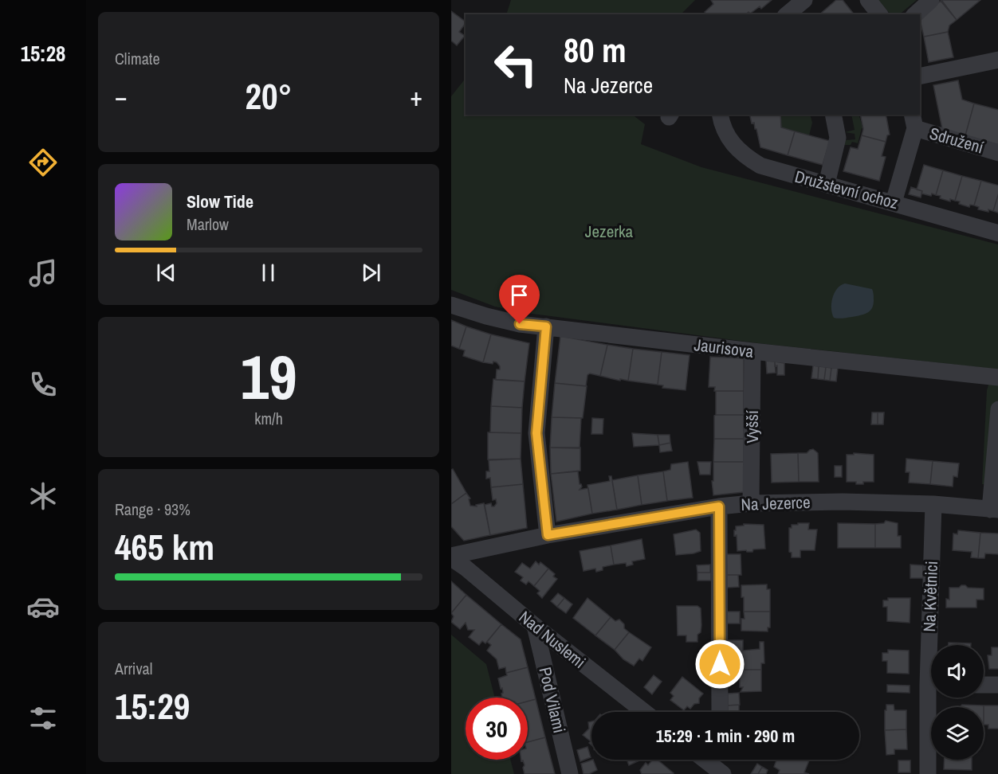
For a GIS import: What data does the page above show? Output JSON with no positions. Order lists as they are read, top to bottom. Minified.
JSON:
{"streets":{"street":["Sdružení","Družstevní ochoz","Jaurisova","Vyšší","Na Jezerce","Na Květnici","Nad Nuslemi","Pod Vilami"]},"crossings":[["Jaurisova","Vyšší"],["Vyšší","Na Jezerce"],["Na Jezerce","Na Květnici"],["Na Jezerce","Nad Nuslemi"],["Nad Nuslemi","Pod Vilami"]],"parks":["Jezerka"],"page":{"tabs":"15:28","tile":["Climate",["19","km/h"],["Range · 93%","465 km"],["Arrival","15:29"]],"turn":["80 m","Na Jezerce"],"heat":["−","20°","+"],"song":["Slow Tide","Marlow"],"limit":"30","trip":"15:29 · 1 min · 290 m"}}
